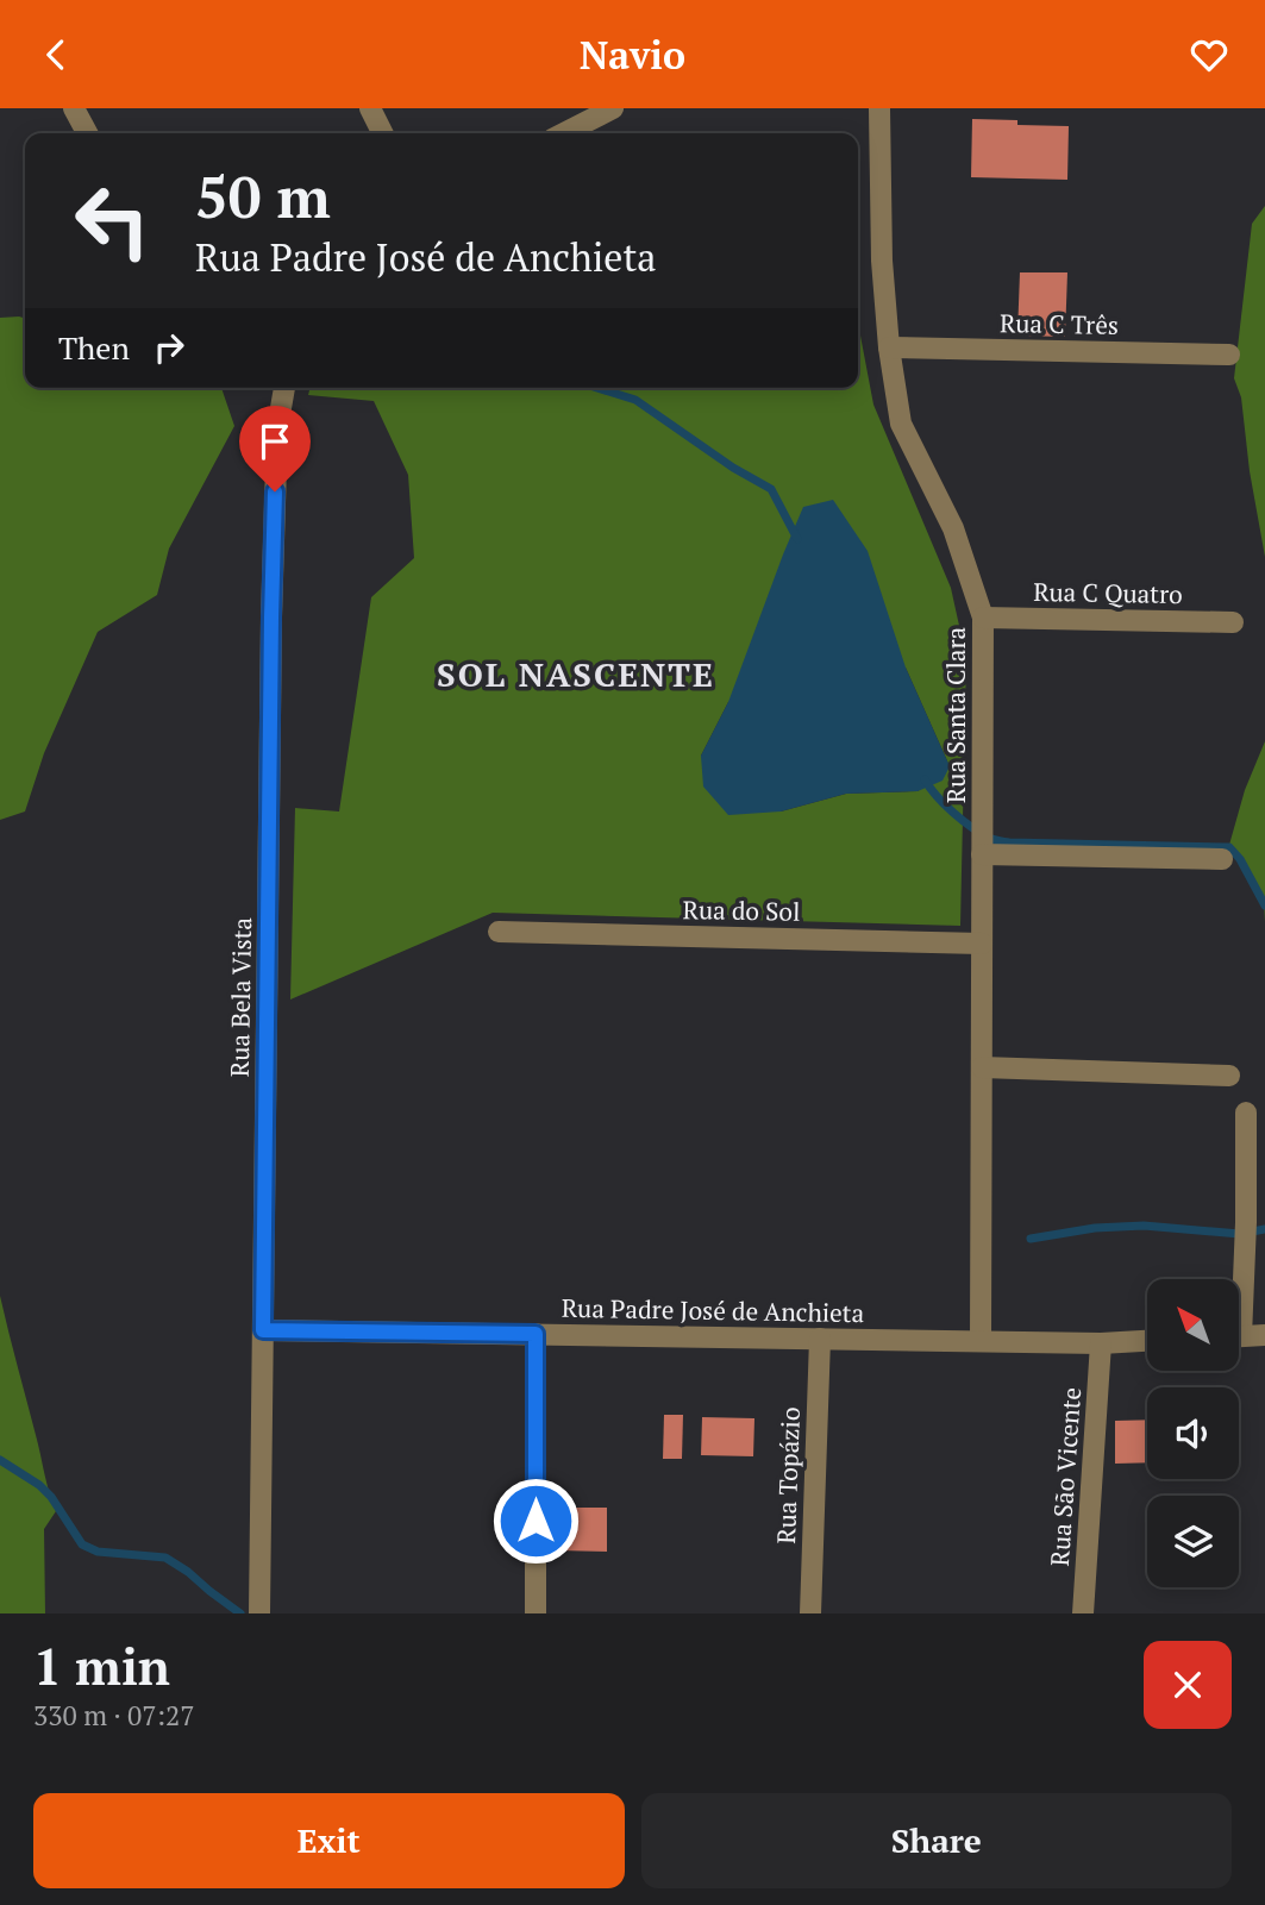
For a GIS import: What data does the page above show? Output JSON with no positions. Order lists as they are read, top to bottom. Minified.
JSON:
{"streets":{"street":["Rua C Três","Rua C Quatro","Rua Santa Clara","Rua do Sol","Rua Bela Vista","Rua Padre José de Anchieta","Rua Topázio","Rua São Vicente"]},"crossings":[["Rua C Três","Rua Santa Clara"],["Rua C Quatro","Rua Santa Clara"],["Rua Santa Clara","Rua do Sol"],["Rua Santa Clara","Rua Padre José de Anchieta"],["Rua Bela Vista","Rua Padre José de Anchieta"],["Rua Padre José de Anchieta","Rua Topázio"],["Rua Padre José de Anchieta","Rua São Vicente"]],"districts":["SOL NASCENTE"],"north":"top left","page":{"header":"Navio","turn":["50 m","Rua Padre José de Anchieta"],"then":"Then","heading":["1 min","330 m · 07:27"],"buttons":["Exit","Share"]}}
